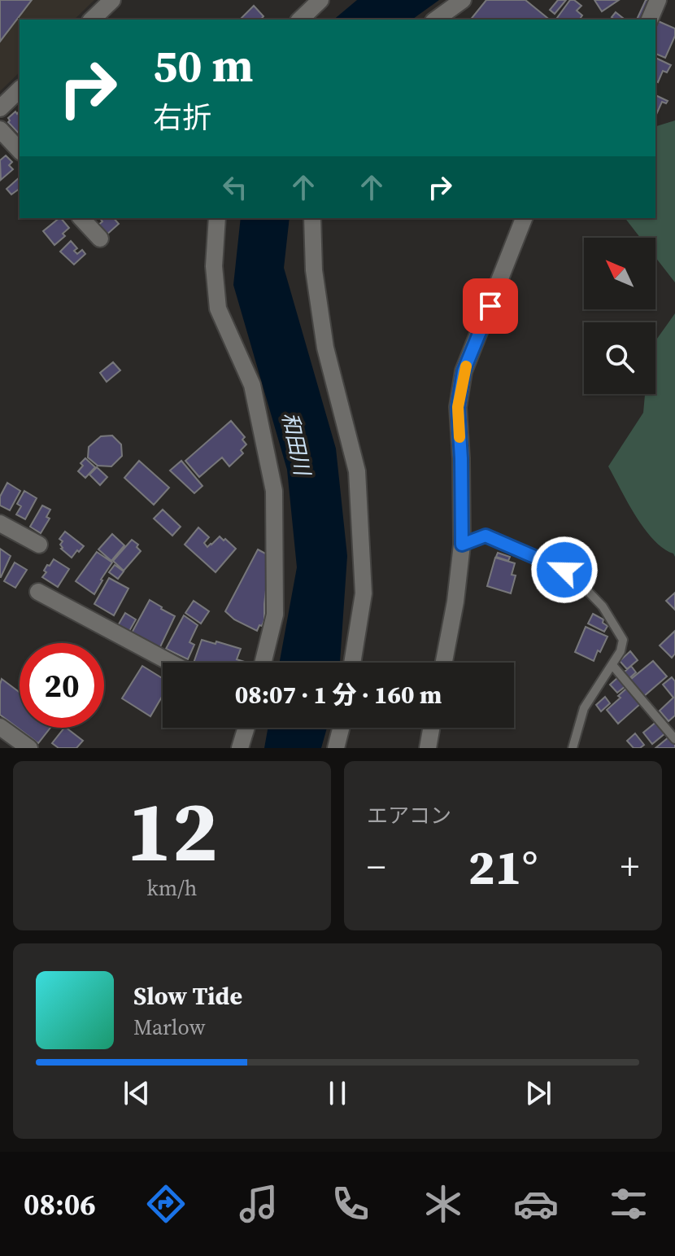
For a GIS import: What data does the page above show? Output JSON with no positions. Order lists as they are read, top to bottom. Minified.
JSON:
{"water":["和田川"],"north":"top left","page":{"turn":["50 m","右折"],"limit":"20","trip":"08:07 · 1 分 · 160 m","tile":[["12","km/h"],"エアコン"],"heat":["−","21°","+"],"song":["Slow Tide","Marlow"],"tabs":"08:06"}}
